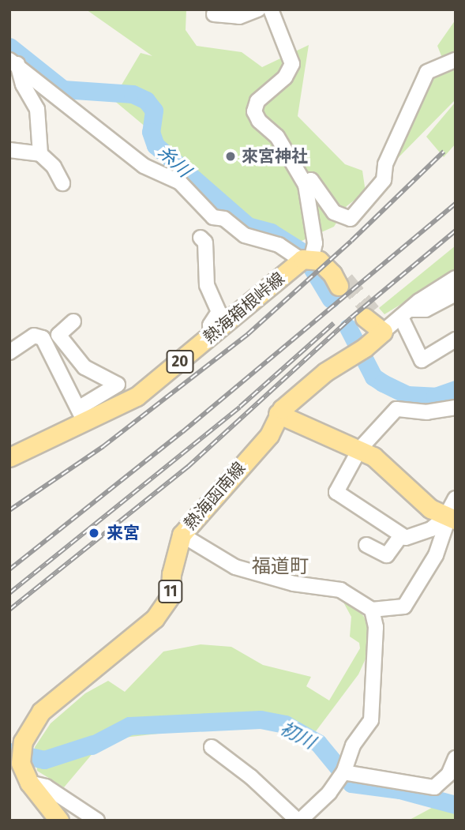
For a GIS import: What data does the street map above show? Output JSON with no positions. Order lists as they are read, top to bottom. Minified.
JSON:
{"streets":{"main road":["熱海箱根峠線","20","熱海函南線","11"]},"districts":["福道町"],"water":["糸川","初川"],"places":["來宮神社","来宮"]}
